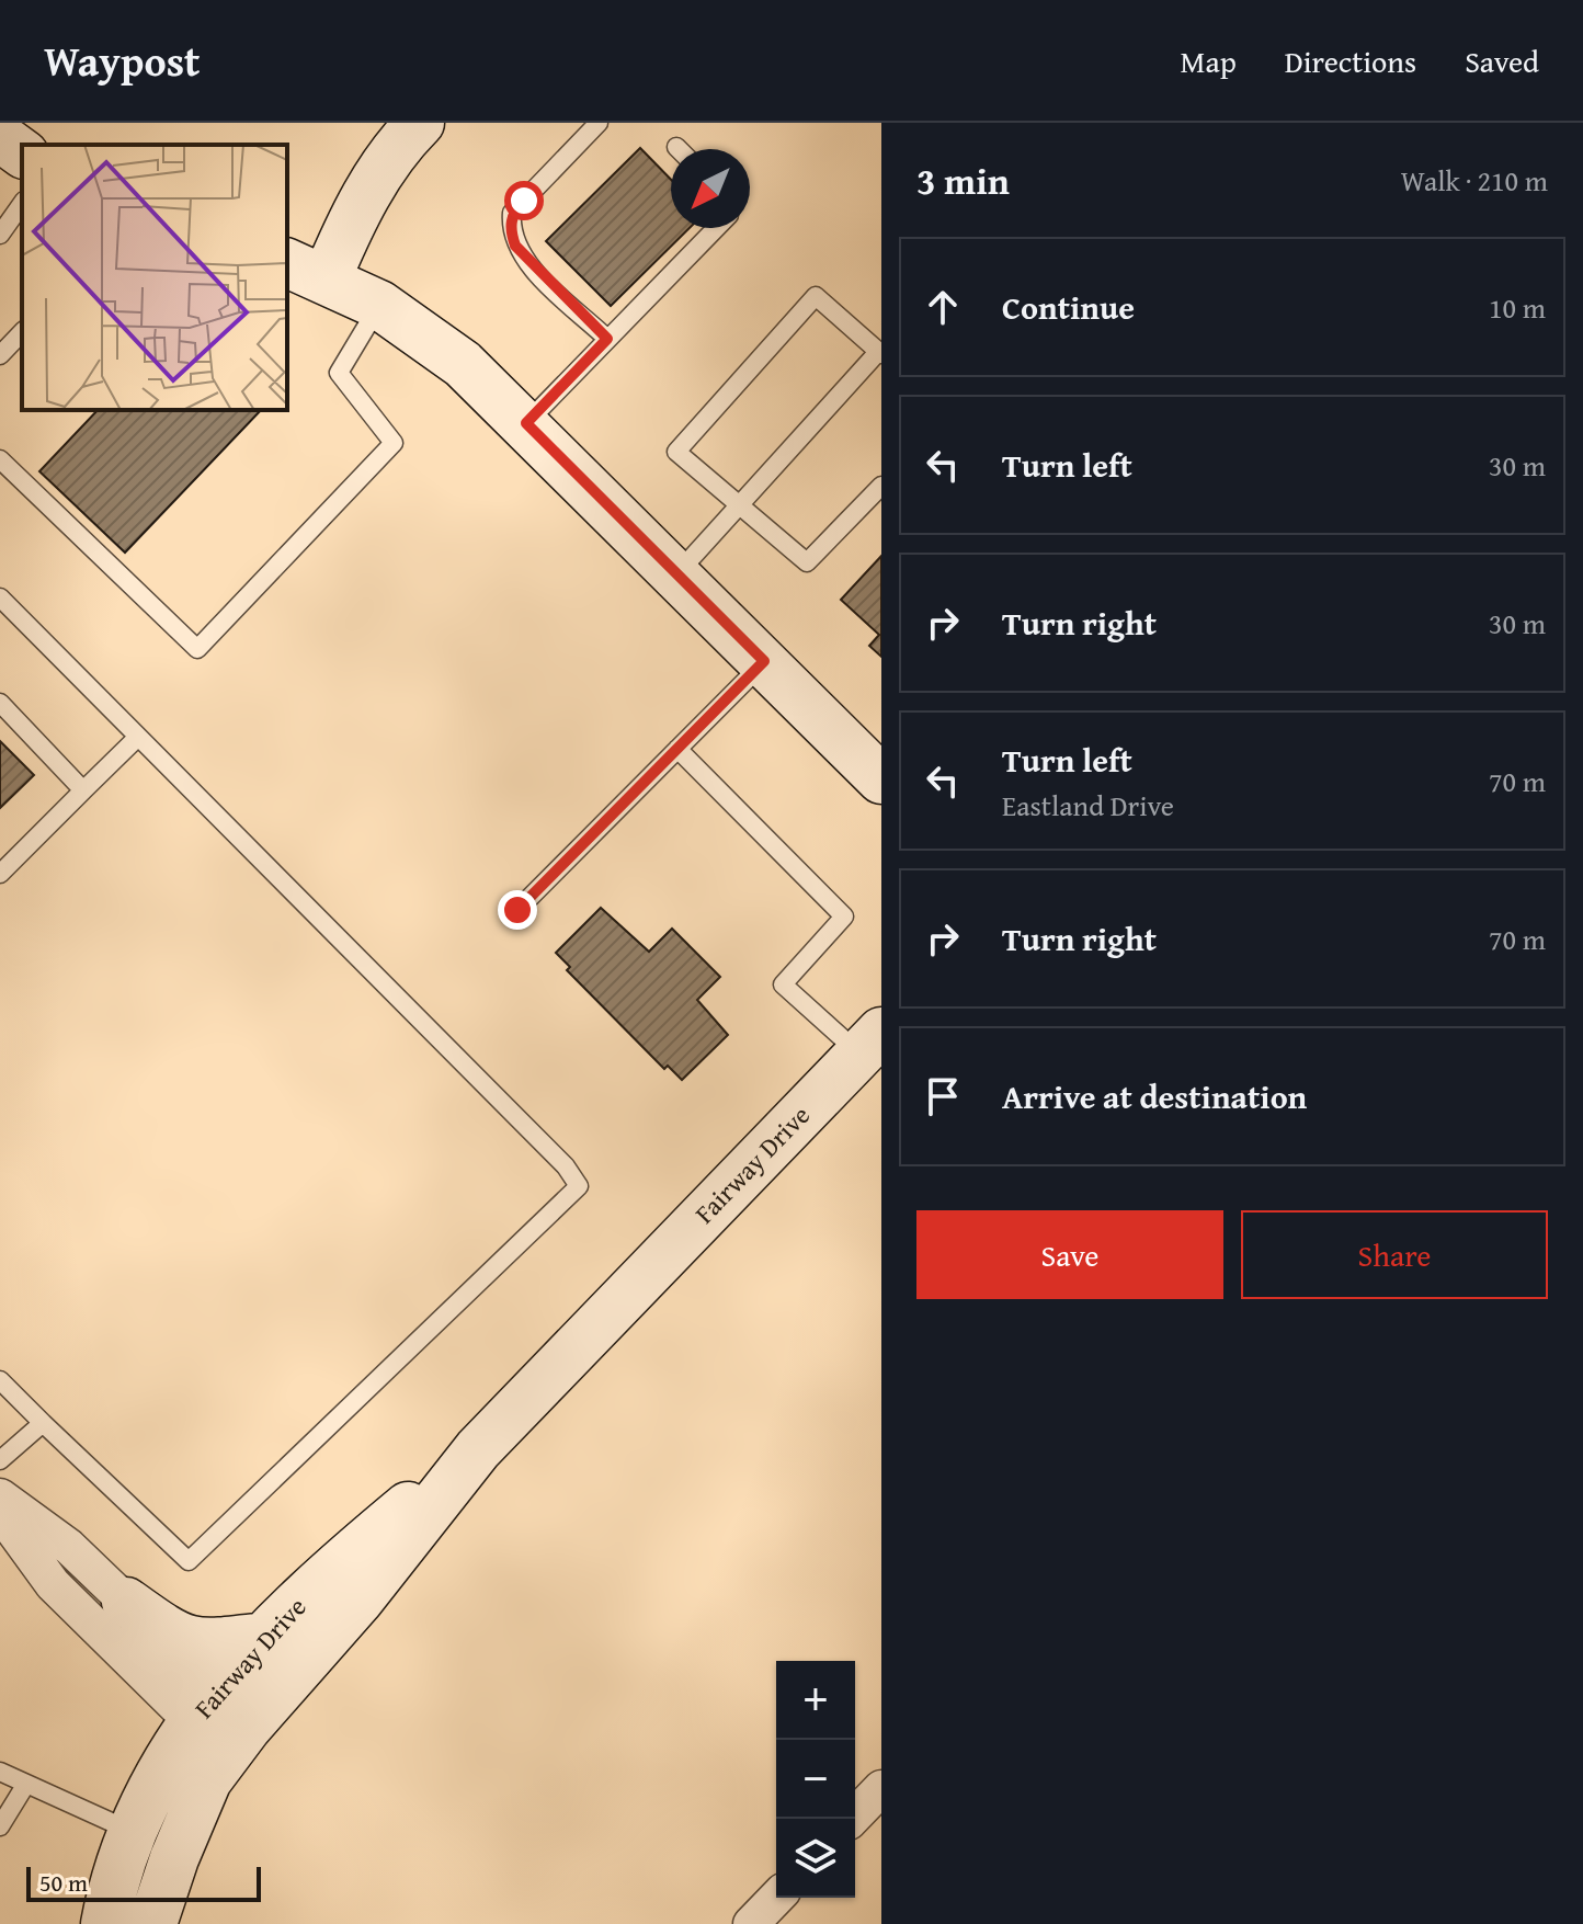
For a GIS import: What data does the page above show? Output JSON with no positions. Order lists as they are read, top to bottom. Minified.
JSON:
{"streets":{"main road":["Fairway Drive"]},"scale_bar":"50 m","north":"bottom left","page":{"header":"Waypost","nav":["Map","Directions","Saved"],"heading":["3 min","Walk · 210 m"],"list":[["Continue","10 m"],["Turn left","30 m"],["Turn right","30 m"],["Turn left","Eastland Drive","70 m"],["Turn right","70 m"],"Arrive at destination"],"buttons":["Save","Share"],"map_buttons":["+","−"],"scale":"50 m"}}
